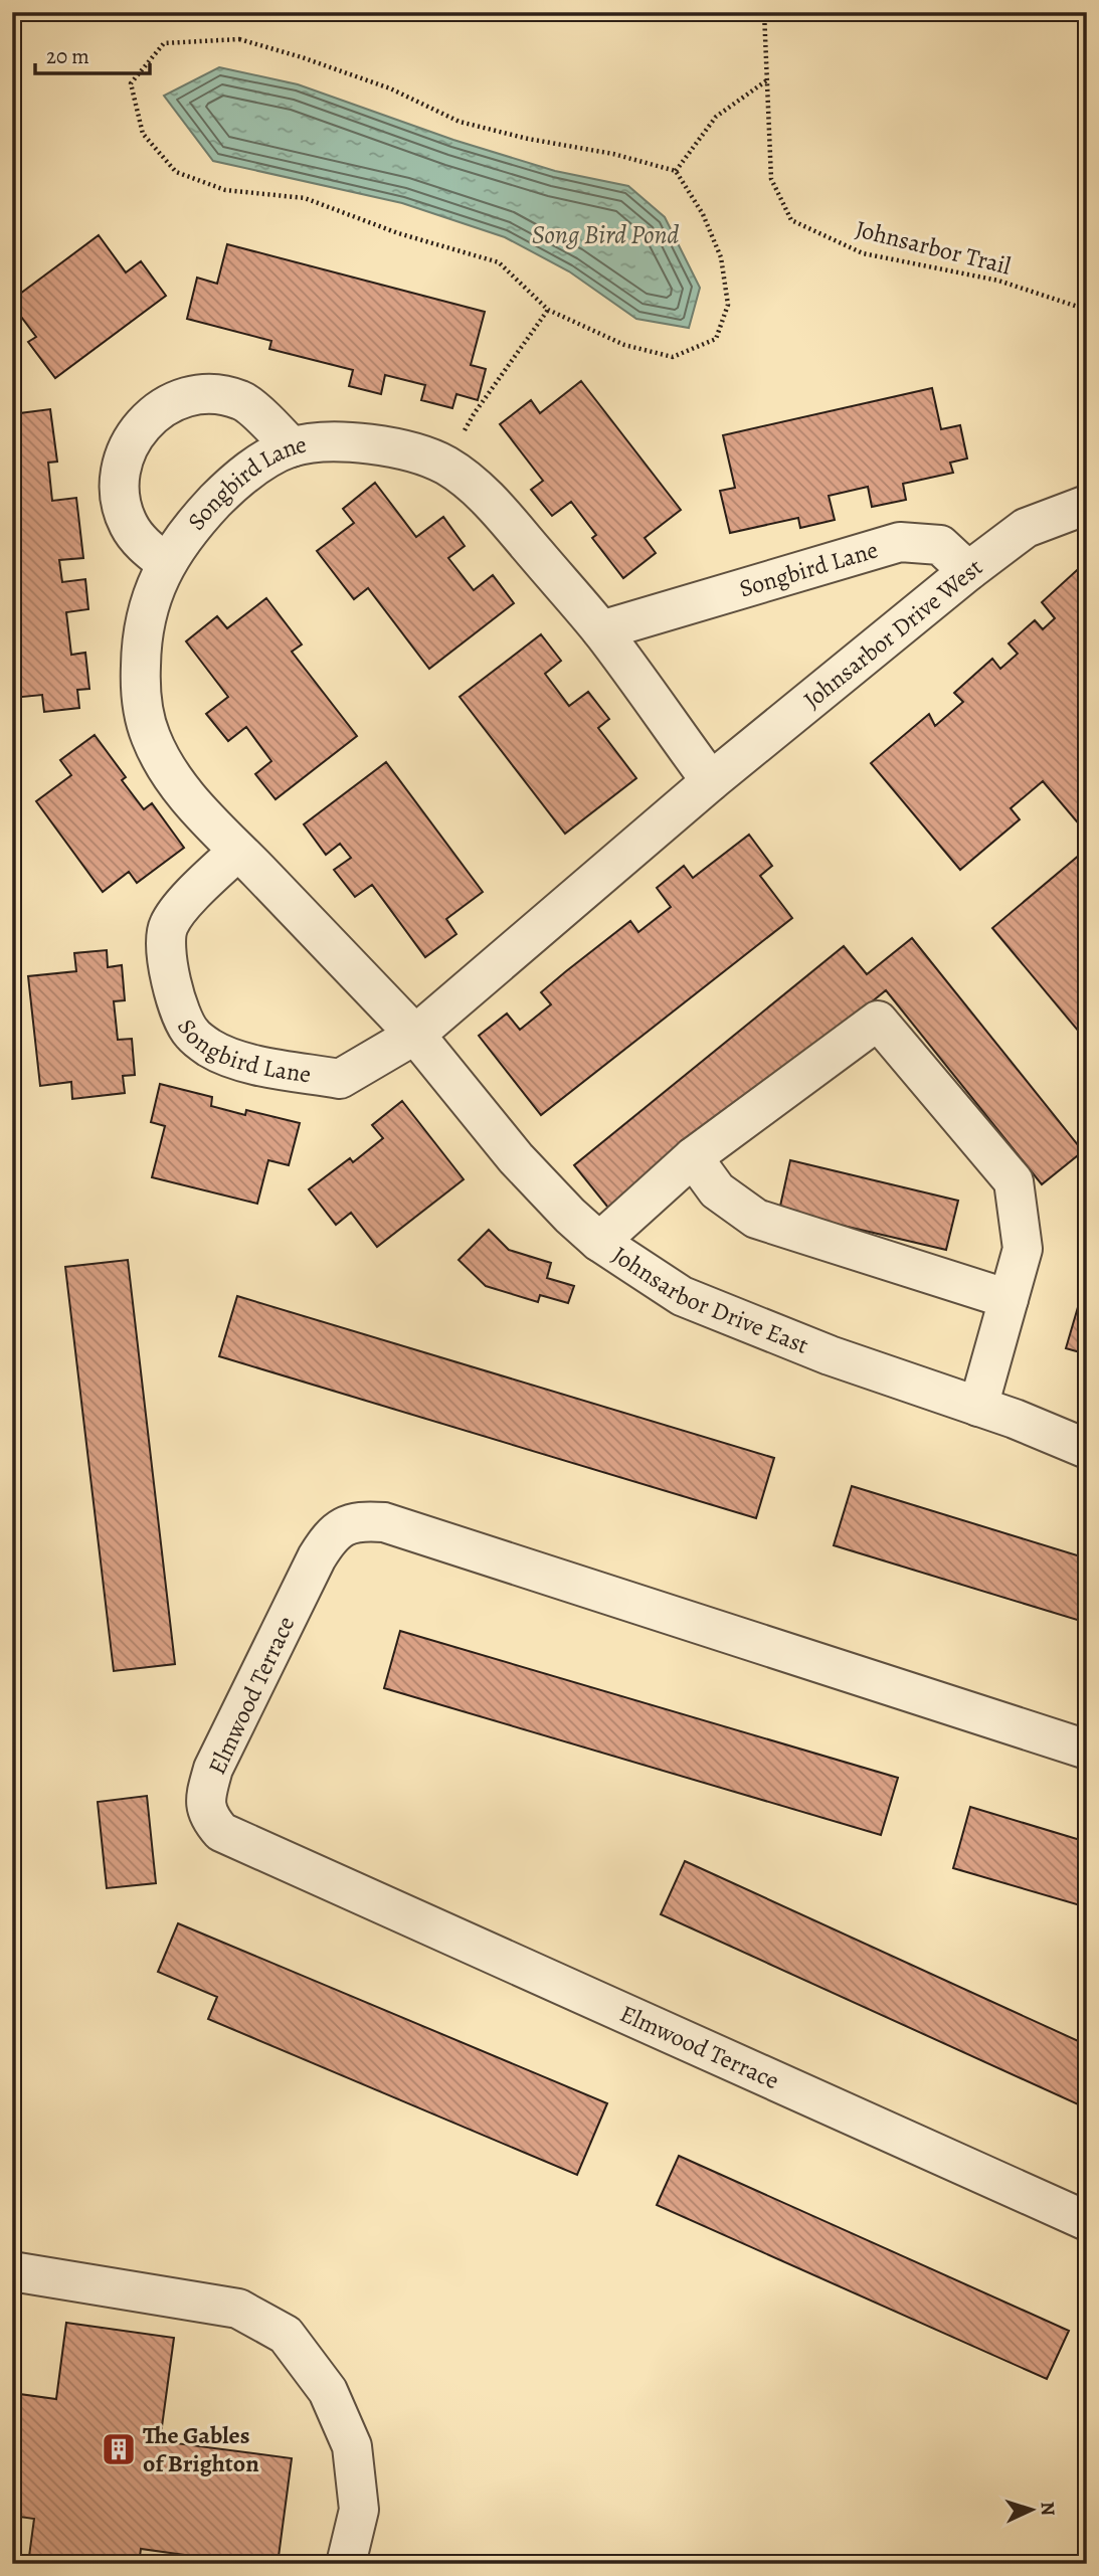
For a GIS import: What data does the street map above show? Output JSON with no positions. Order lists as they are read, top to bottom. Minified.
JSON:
{"streets":{"street":["Songbird Lane","Johnsarbor Drive West","Johnsarbor Drive East","Elmwood Terrace"],"path":["Johnsarbor Trail"]},"crossings":[["Songbird Lane","Johnsarbor Drive West"],["Songbird Lane","Johnsarbor Drive East"]],"water":["Song Bird Pond"],"places":{"building":["The Gables of Brighton"]},"scale_bar":"20 m","north":"right"}
